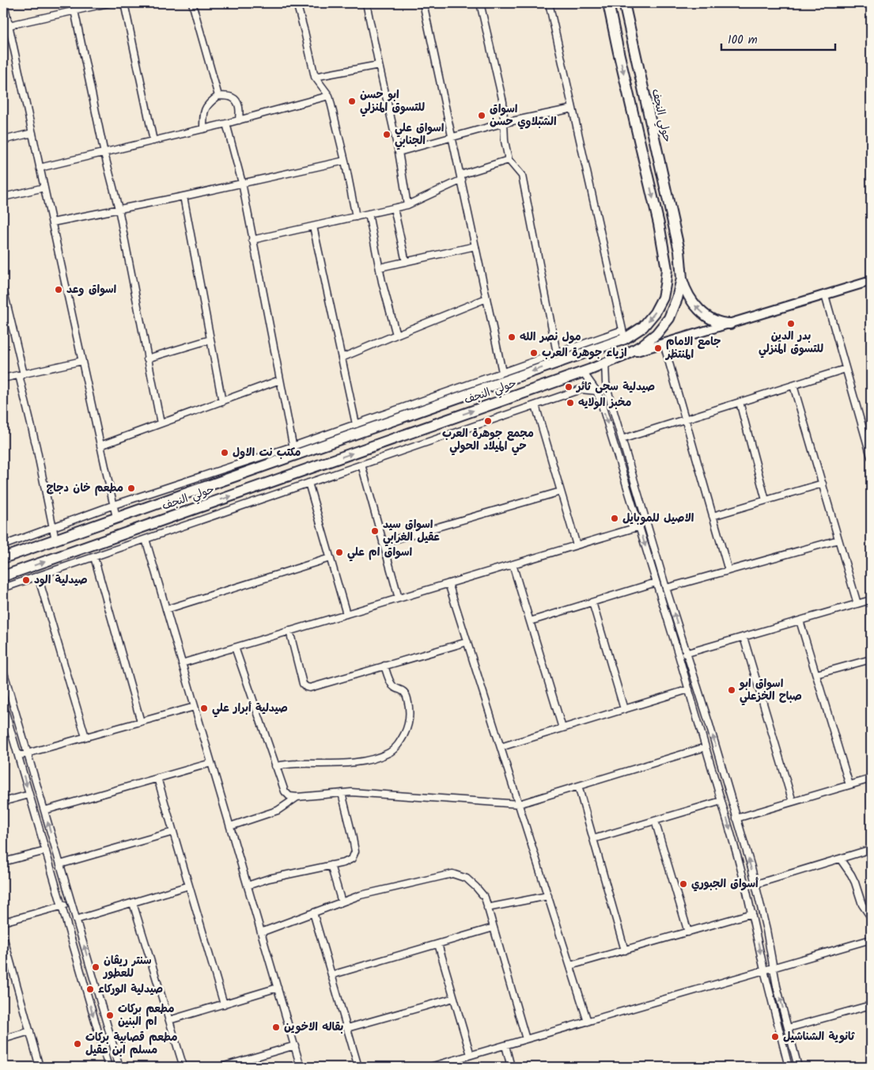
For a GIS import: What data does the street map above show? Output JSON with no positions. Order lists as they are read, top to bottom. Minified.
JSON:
{"streets":{"main road":["حولي النجف"]},"places":["ابو حسن للتسوق المنزلي","اسواق الشبلاوي حسن","اسواق علي الجنابي","اسواق وعد","بدر الدين للتسوق المنزلي","مول نصر الله","جامع الامام المنتظر","ازياء جوهرة العرب","صيدلية سجى ثائر","مخبز الولايه","مجمع جوهرة العرب حي الميلاد الحولي","مكتب نت الاول","مطعم خان دجاج","الاصيل للموبايل","اسواق سيد عقيل الغرابي","اسواق ام علي","صيدلية الود","اسواق ابو صباح الخزعلي","صيدلية أبرار علي","أسواق الجبوري","سنتر ريڤان للعطور","صيدلية الوركاء","مطعم بركات ام البنين","بقاله الاخوين","ثانوية الشناشيل","مطعم قصابية بركات مسلم ابن عقيل"],"scale_bar":"100 m"}
